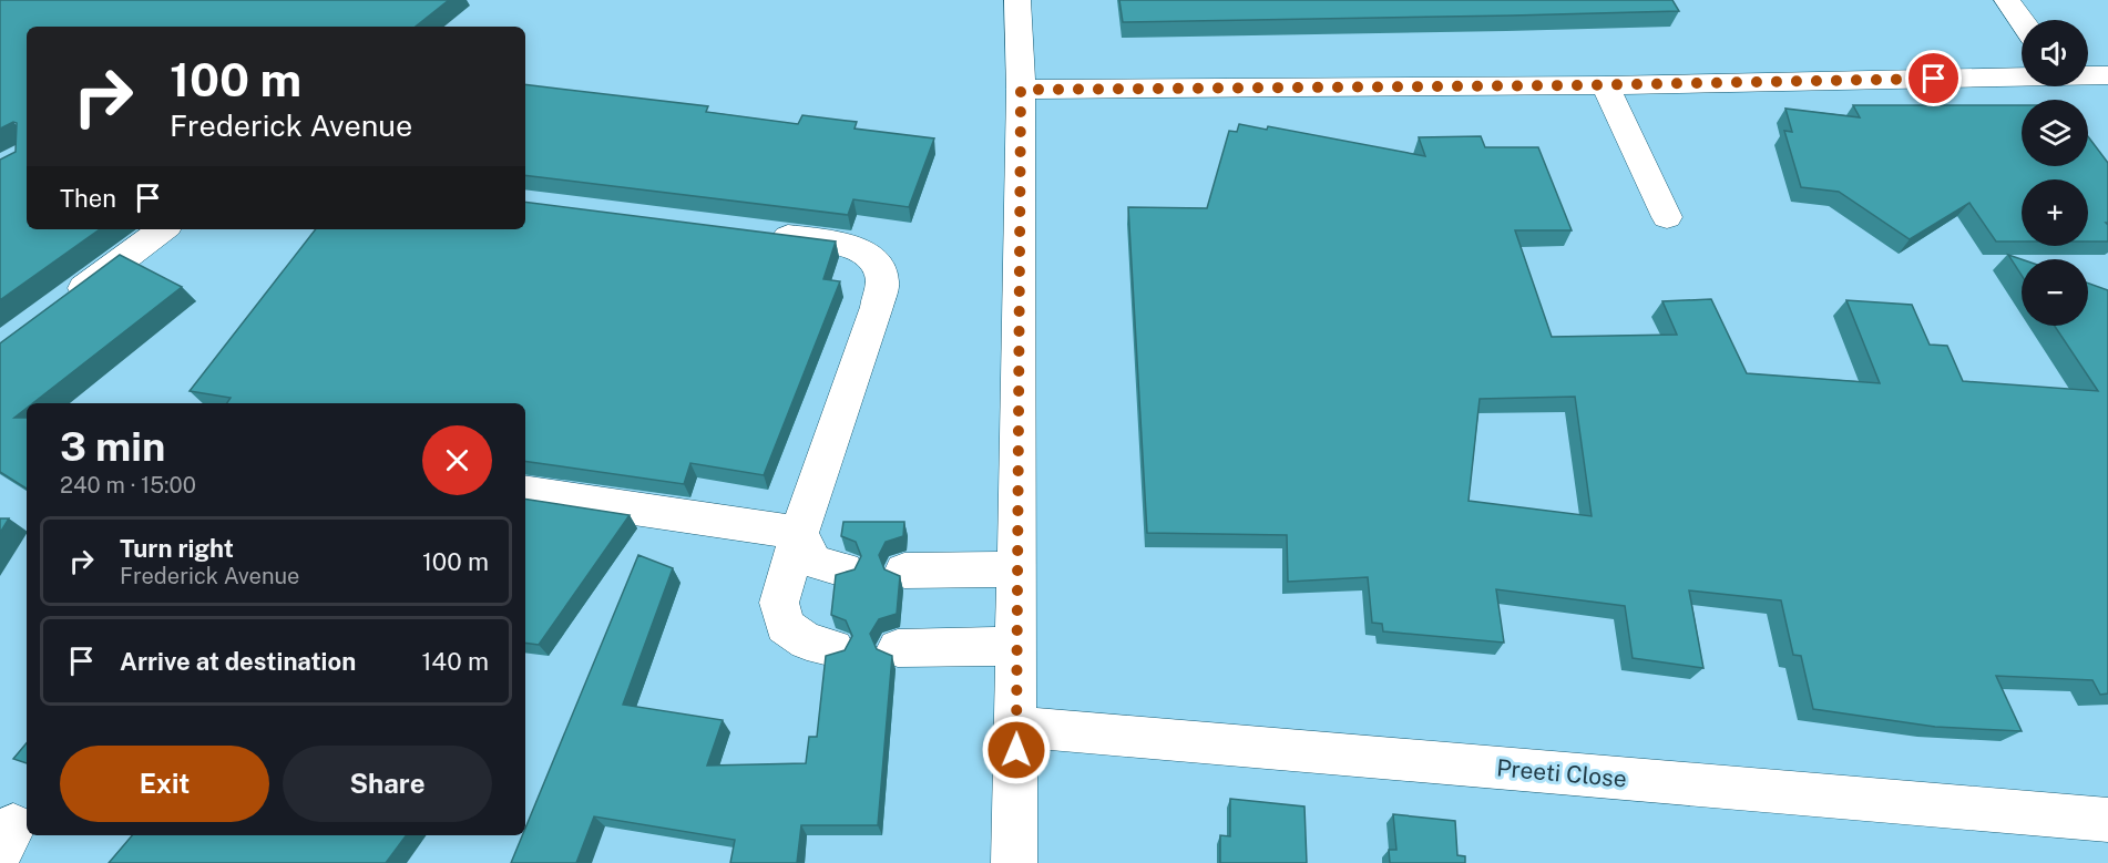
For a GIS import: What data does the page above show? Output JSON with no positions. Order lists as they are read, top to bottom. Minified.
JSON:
{"streets":{"street":["Preeti Close"]},"page":{"map_buttons":["+","−"],"turn":["100 m","Frederick Avenue"],"then":"Then","heading":["3 min","240 m · 15:00"],"list":[{"name":"Turn right","note":"Frederick Avenue","value":"100 m"},{"name":"Arrive at destination","value":"140 m"}],"buttons":["Exit","Share"]}}
